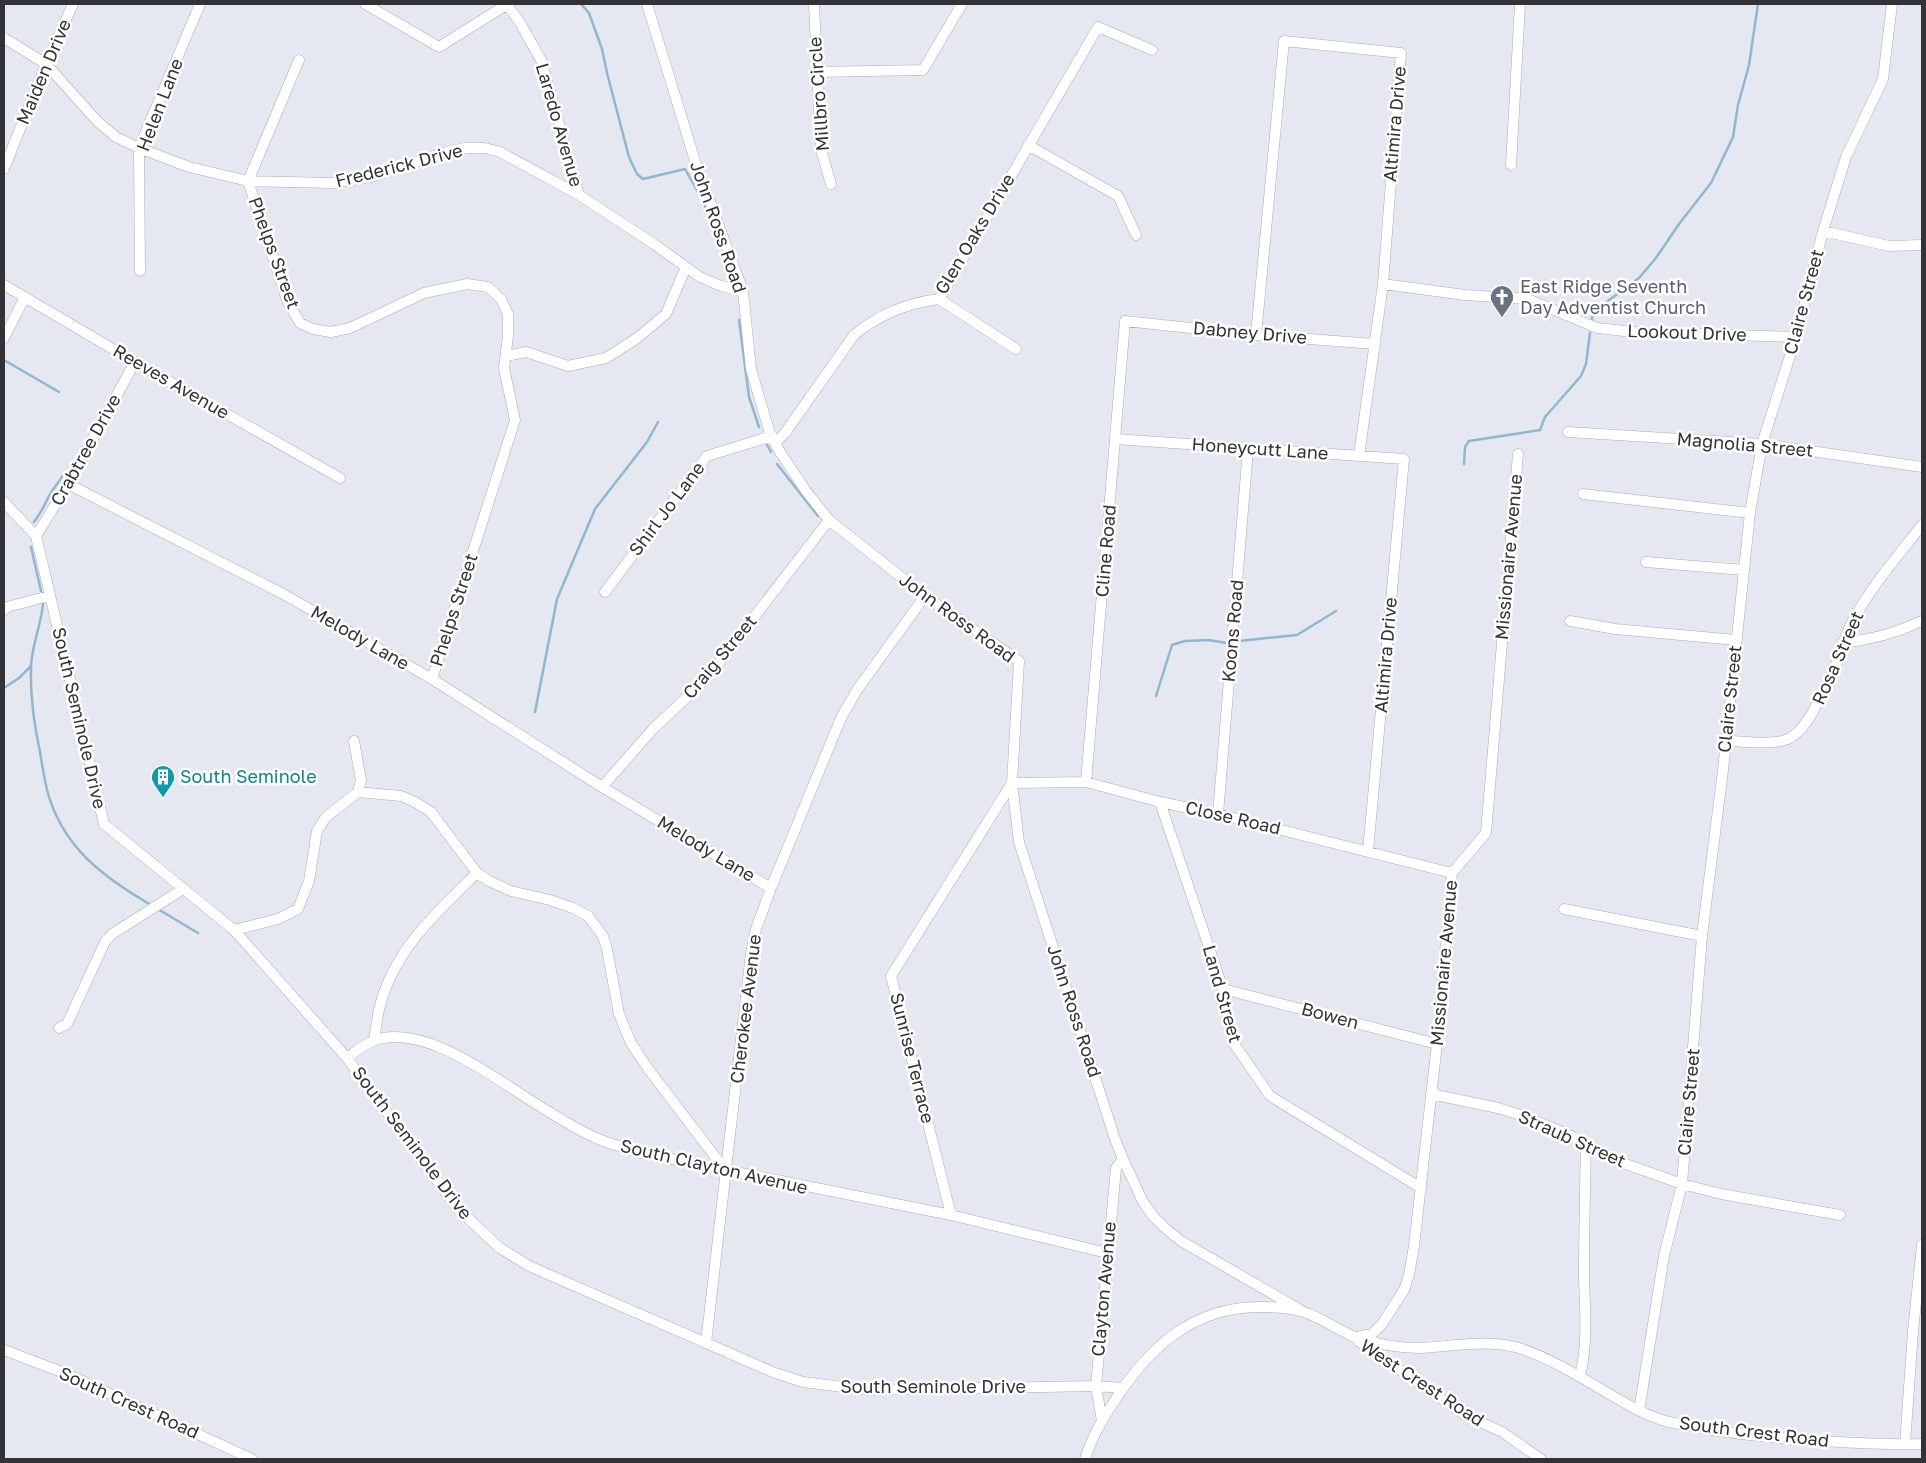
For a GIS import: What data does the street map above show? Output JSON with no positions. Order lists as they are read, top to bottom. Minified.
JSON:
{"streets":{"street":["Maiden Drive","Millbro Circle","Helen Lane","Altimira Drive","Laredo Avenue","Frederick Drive","John Ross Road","Glen Oaks Drive","Phelps Street","Claire Street","Dabney Drive","Lookout Drive","Reeves Avenue","Magnolia Street","Honeycutt Lane","Crabtree Drive","Shirl Jo Lane","Cline Road","Missionaire Avenue","Koons Road","Melody Lane","Craig Street","Rosa Street","South Seminole Drive","Close Road","Land Street","Cherokee Avenue","Bowen","Sunrise Terrace","Straub Street","South Clayton Avenue","Clayton Avenue","West Crest Road","South Crest Road"]},"crossings":[["Maiden Drive","Frederick Drive"],["Helen Lane","Frederick Drive"],["Altimira Drive","Dabney Drive"],["Altimira Drive","Lookout Drive"],["Altimira Drive","Honeycutt Lane"],["Altimira Drive","Close Road"],["Laredo Avenue","Frederick Drive"],["Frederick Drive","John Ross Road"],["Frederick Drive","Phelps Street"],["John Ross Road","Glen Oaks Drive"],["John Ross Road","Shirl Jo Lane"],["John Ross Road","Craig Street"],["John Ross Road","Close Road"],["John Ross Road","Cherokee Avenue"],["John Ross Road","Sunrise Terrace"],["John Ross Road","Clayton Avenue"],["John Ross Road","South Crest Road"],["Glen Oaks Drive","Shirl Jo Lane"],["Phelps Street","Melody Lane"],["Claire Street","Lookout Drive"],["Claire Street","Magnolia Street"],["Claire Street","Rosa Street"],["Claire Street","Straub Street"],["Claire Street","South Crest Road"],["Dabney Drive","Cline Road"],["Reeves Avenue","Crabtree Drive"],["Honeycutt Lane","Cline Road"],["Honeycutt Lane","Koons Road"],["Crabtree Drive","Melody Lane"],["Crabtree Drive","South Seminole Drive"],["Cline Road","Close Road"],["Missionaire Avenue","Close Road"],["Missionaire Avenue","Land Street"],["Missionaire Avenue","Bowen"],["Missionaire Avenue","Straub Street"],["Missionaire Avenue","West Crest Road"],["Missionaire Avenue","South Crest Road"],["Koons Road","Close Road"],["Melody Lane","Craig Street"],["Melody Lane","Cherokee Avenue"],["South Seminole Drive","Cherokee Avenue"],["South Seminole Drive","Clayton Avenue"],["South Seminole Drive","South Crest Road"],["Close Road","Land Street"],["Close Road","Sunrise Terrace"],["Land Street","Bowen"],["Cherokee Avenue","South Clayton Avenue"],["Sunrise Terrace","South Clayton Avenue"],["South Clayton Avenue","Clayton Avenue"],["Clayton Avenue","South Crest Road"],["West Crest Road","South Crest Road"]],"places":{"church":["East Ridge Seventh Day Adventist Church"],"building":["South Seminole"]}}
